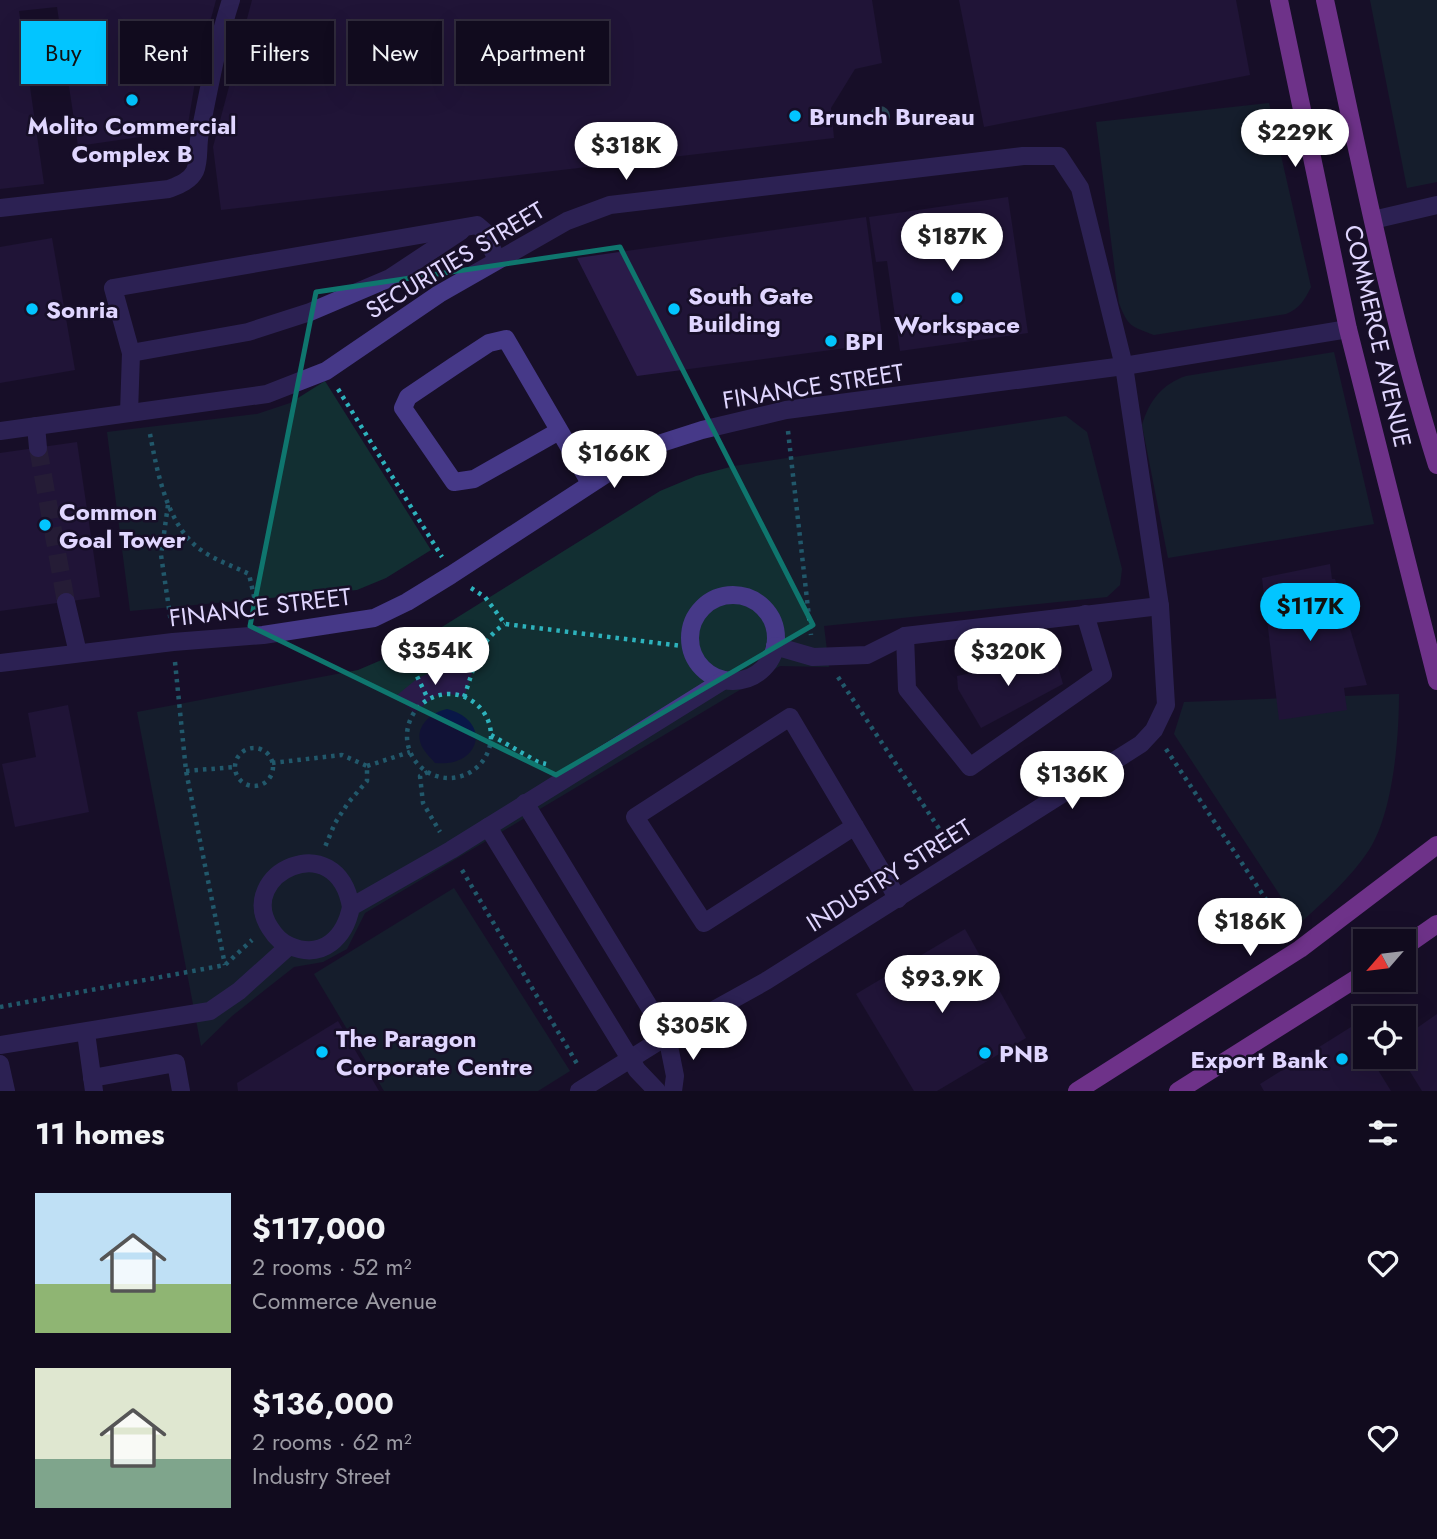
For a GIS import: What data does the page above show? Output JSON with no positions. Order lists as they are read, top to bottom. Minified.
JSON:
{"streets":{"main road":["COMMERCE AVENUE"],"street":["SECURITIES STREET","FINANCE STREET","INDUSTRY STREET"]},"crossings":[["SECURITIES STREET","FINANCE STREET"],["SECURITIES STREET","INDUSTRY STREET"],["COMMERCE AVENUE","FINANCE STREET"],["FINANCE STREET","INDUSTRY STREET"]],"places":["Molito Commercial Complex B","Brunch Bureau","Workspace","Sonria","South Gate Building","BPI","Common Goal Tower","The Paragon Corporate Centre","PNB","Export Bank"],"north":"bottom left","page":{"chip":["Buy","Rent","Filters","New","Apartment"],"price":["$229K","$318K","$187K","$166K","$117K","$354K","$320K","$136K","$186K","$93.9K","$305K"],"heading":"11 homes","list":[{"name":"$117,000","note":"2 rooms · 52 m² · Commerce Avenue"},{"name":"$136,000","note":"2 rooms · 62 m² · Industry Street"}]}}
